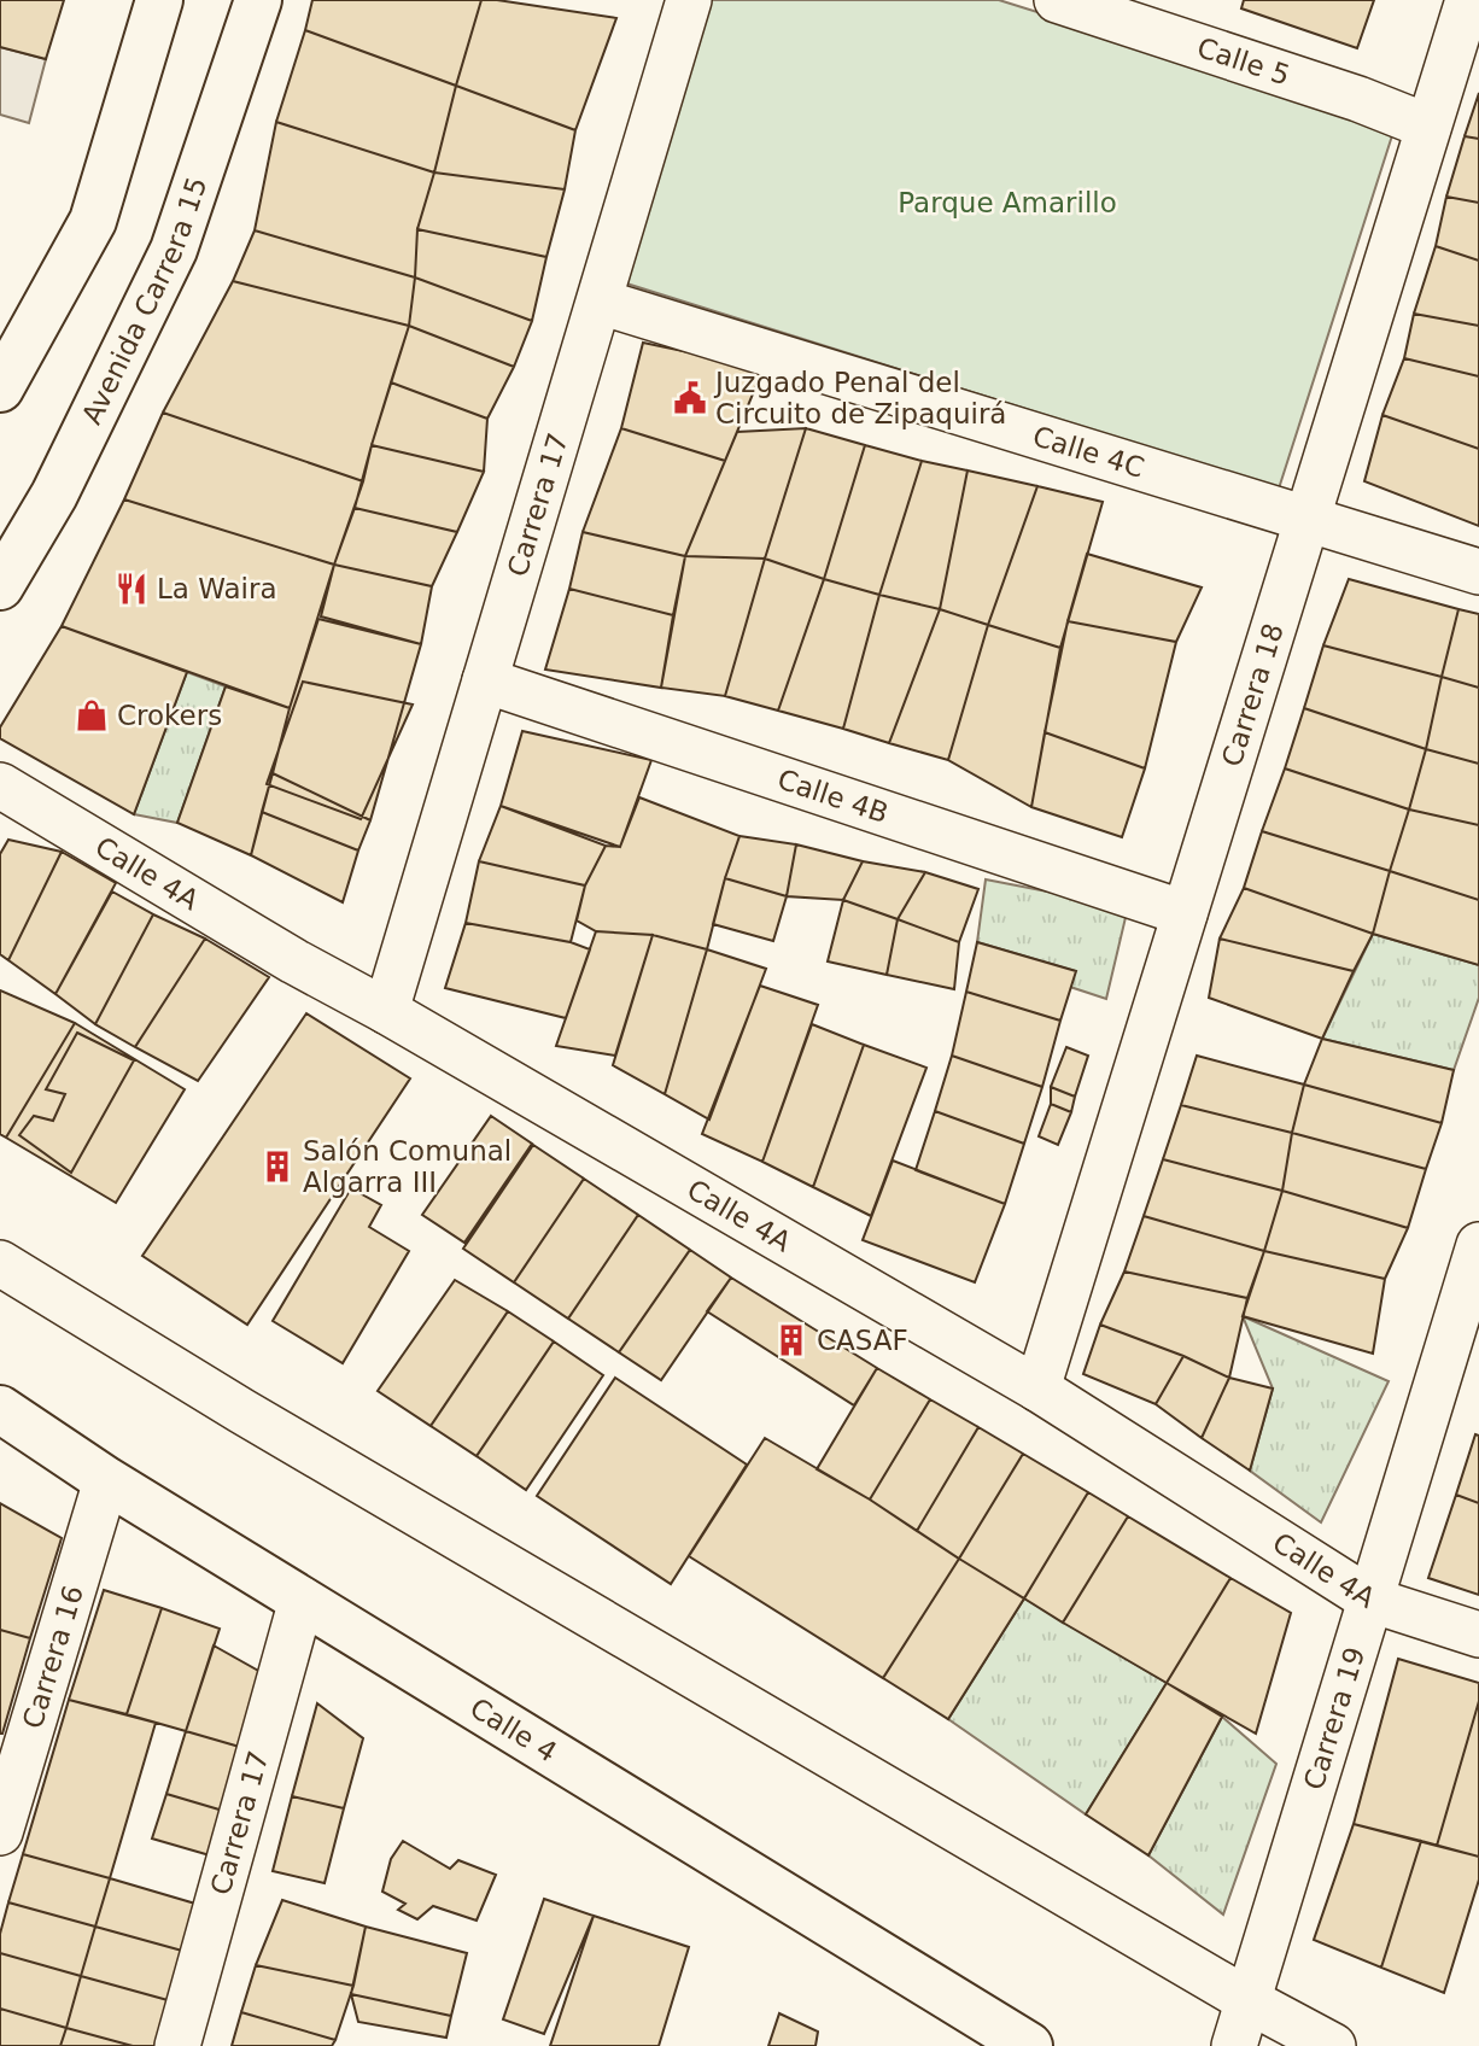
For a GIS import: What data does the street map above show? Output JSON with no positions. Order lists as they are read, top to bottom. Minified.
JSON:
{"streets":{"main road":["Avenida Carrera 15","Calle 4"],"street":["Calle 5","Calle 4C","Carrera 17","Carrera 18","Calle 4B","Calle 4A","Carrera 16","Carrera 19"]},"crossings":[["Calle 5","Carrera 18"],["Calle 4C","Carrera 17"],["Calle 4C","Carrera 18"],["Carrera 17","Calle 4B"],["Carrera 17","Calle 4A"],["Carrera 17","Calle 4"],["Carrera 18","Calle 4B"],["Carrera 18","Calle 4A"],["Calle 4A","Carrera 19"],["Carrera 16","Calle 4"]],"parks":["Parque Amarillo"],"places":{"public building":["Juzgado Penal del Circuito de Zipaquirá"],"restaurant":["La Waira"],"shop":["Crokers"],"building":["Salón Comunal Algarra III","CASAF"]}}
